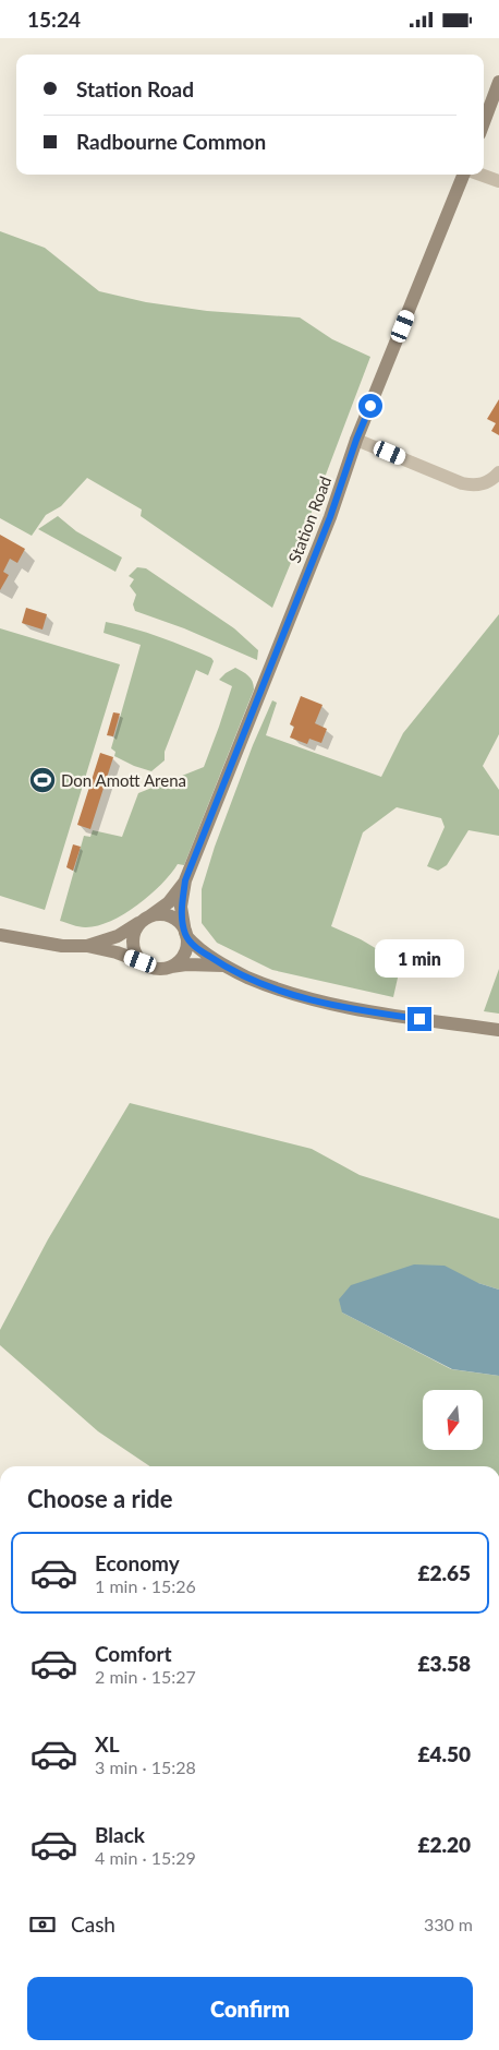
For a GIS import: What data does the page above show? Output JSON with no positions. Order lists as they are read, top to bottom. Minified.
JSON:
{"streets":{"main road":["Station Road"]},"places":{"sports":["Don Amott Arena"]},"north":"bottom","page":{"status":"15:24","banner":["Station Road","Radbourne Common"],"bubble":"1 min","heading":"Choose a ride","list":[{"name":"Economy","note":"1 min · 15:26","value":"£2.65"},{"name":"Comfort","note":"2 min · 15:27","value":"£3.58"},{"name":"XL","note":"3 min · 15:28","value":"£4.50"},{"name":"Black","note":"4 min · 15:29","value":"£2.20"}],"pay":["Cash","330 m"],"buttons":"Confirm"}}
